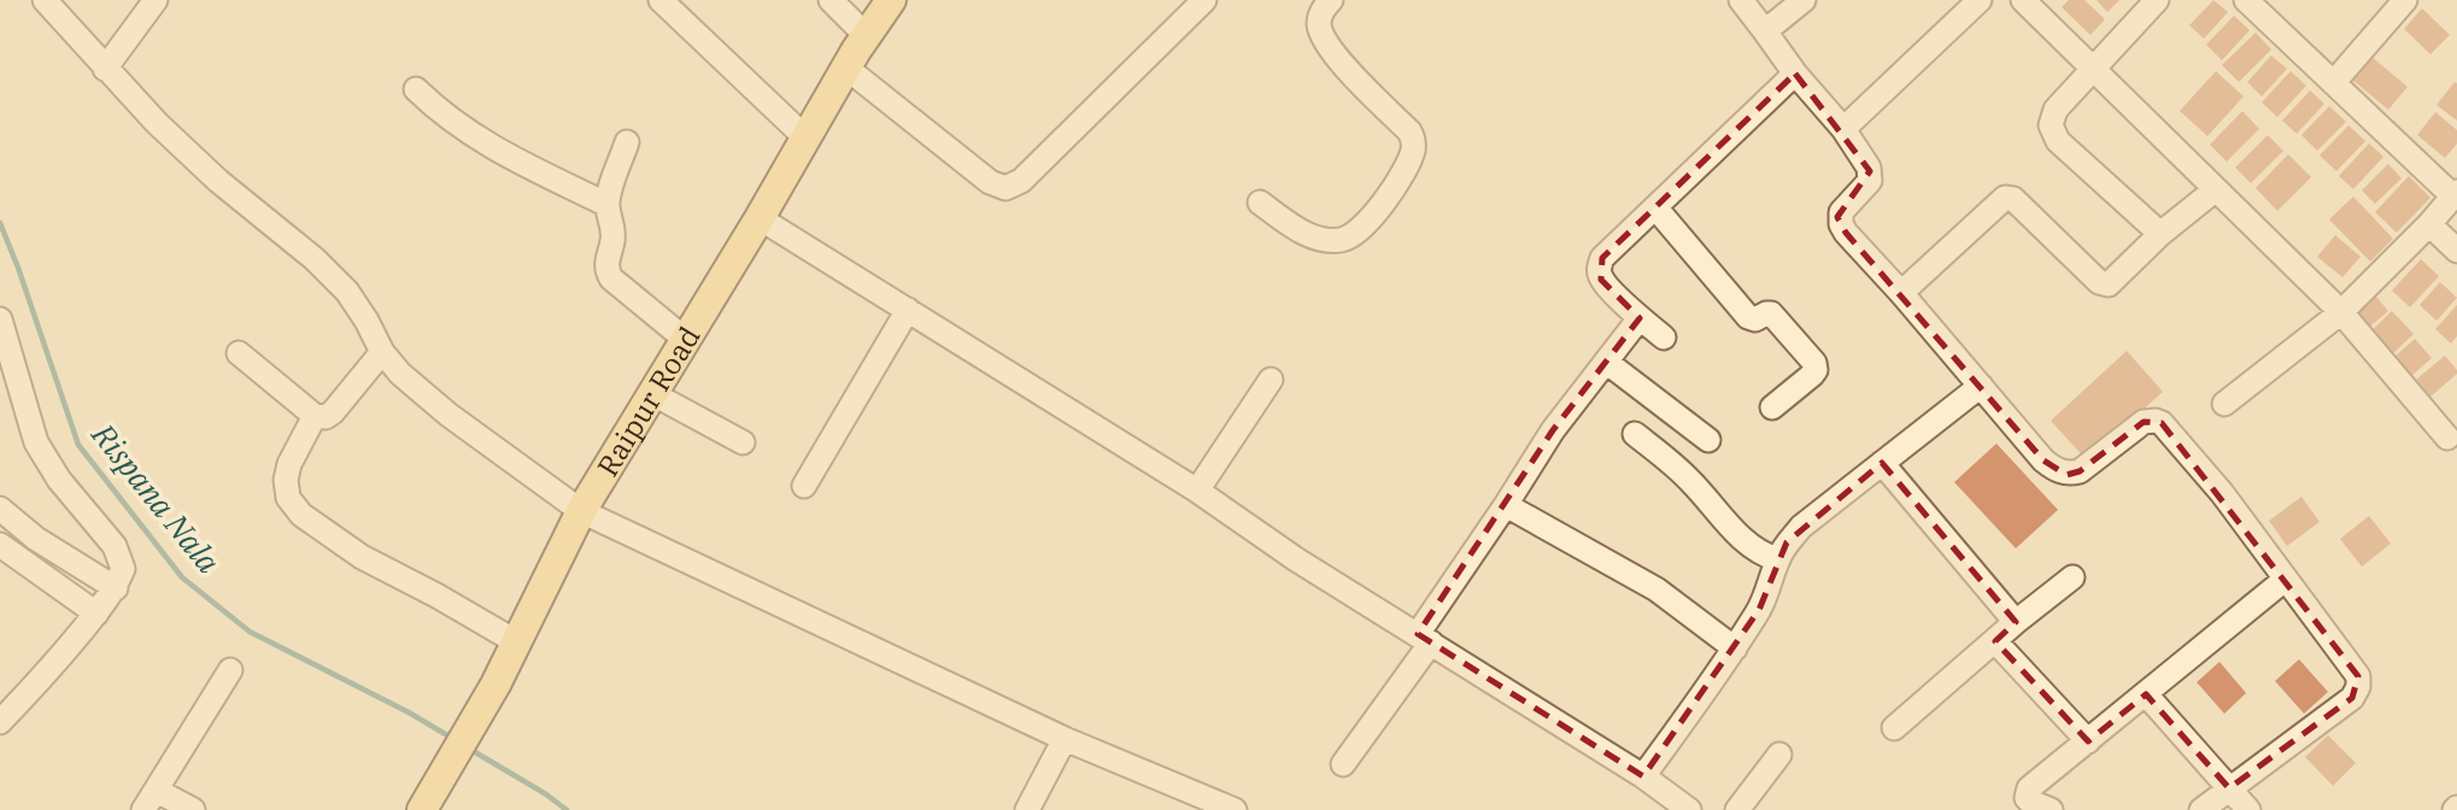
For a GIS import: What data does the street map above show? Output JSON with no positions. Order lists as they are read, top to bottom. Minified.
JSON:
{"streets":{"main road":["Raipur Road"]},"water":["Rispana Nala"]}
